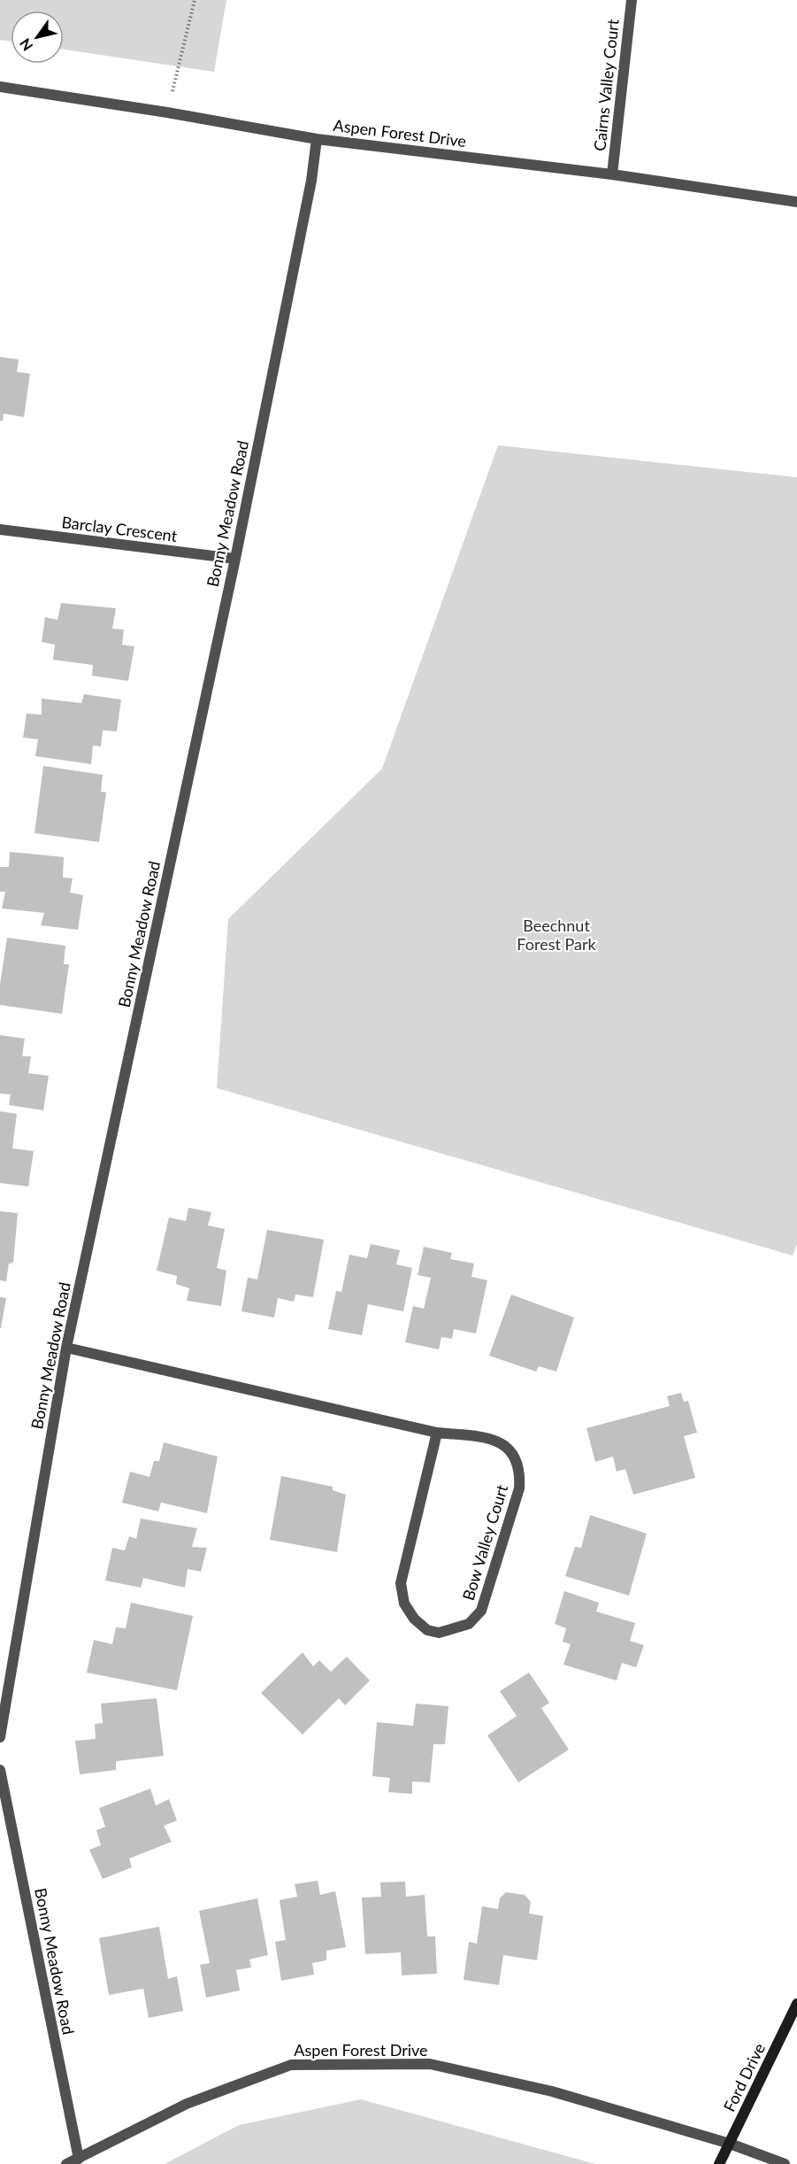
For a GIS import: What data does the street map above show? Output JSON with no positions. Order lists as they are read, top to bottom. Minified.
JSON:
{"streets":{"main road":["Ford Drive"],"street":["Cairns Valley Court","Aspen Forest Drive","Bonny Meadow Road","Barclay Crescent","Bow Valley Court"]},"crossings":[["Cairns Valley Court","Aspen Forest Drive"],["Aspen Forest Drive","Bonny Meadow Road"],["Aspen Forest Drive","Ford Drive"],["Bonny Meadow Road","Barclay Crescent"],["Bonny Meadow Road","Bow Valley Court"]],"parks":["Beechnut Forest Park"],"north":"bottom left"}
